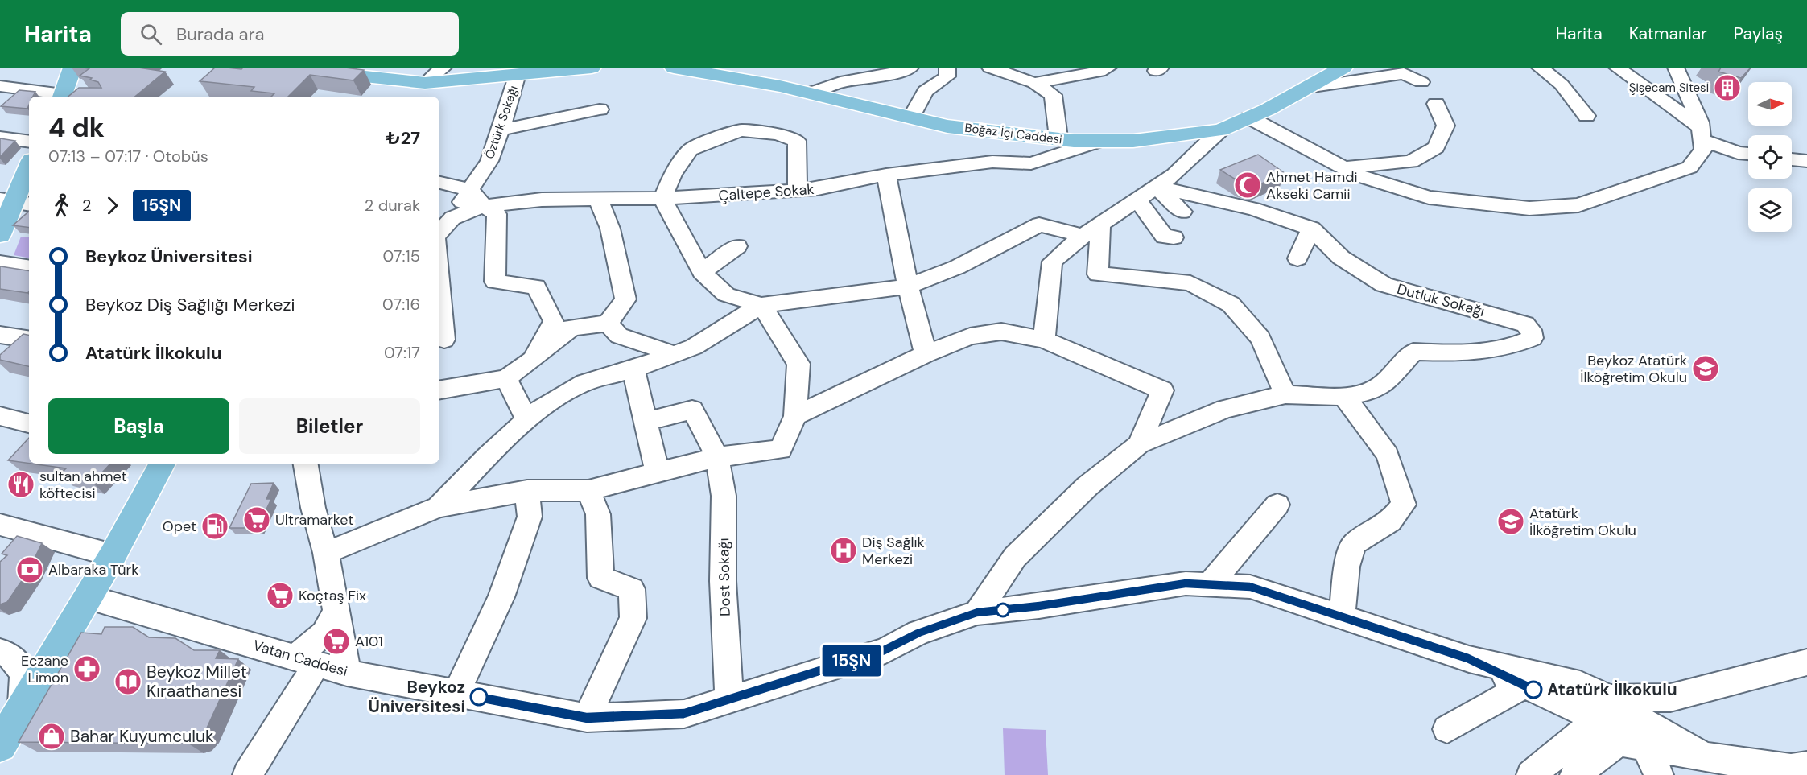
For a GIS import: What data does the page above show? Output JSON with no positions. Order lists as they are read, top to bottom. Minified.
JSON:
{"streets":{"main road":["Boğaz İçi Caddesi"],"street":["Öztürk Sokağı","Çaltepe Sokak","Dutluk Sokağı","Dost Sokağı","Vatan Caddesi"]},"crossings":[["Öztürk Sokağı","Çaltepe Sokak"],["Boğaz İçi Caddesi","Çaltepe Sokak"],["Dost Sokağı","Vatan Caddesi"]],"places":{"building":["Şişecam Sitesi"],"mosque":["Ahmet Hamdi Akseki Camii"],"school or university":["Beykoz Atatürk İlköğretim Okulu","Atatürk İlköğretim Okulu"],"restaurant":["sultan ahmet köftecisi"],"supermarket":["Ultramarket","Koçtaş Fix","A101"],"fuel station":["Opet"],"hospital":["Diş Sağlık Merkezi"],"bank":["Albaraka Türk"],"pharmacy":["Eczane Limon"],"library":["Beykoz Millet Kıraathanesi"],"other":["Atatürk İlkokulu","Beykoz Üniversitesi"],"shop":["Bahar Kuyumculuk"]},"lines":["bus line 15ŞN"],"north":"right","page":{"header":"Harita","search":"Burada ara","nav":["Harita","Katmanlar","Paylaş"],"on_map":"15ŞN","heading":["4 dk","07:13 – 07:17 · Otobüs","₺27"],"legs":["2","15ŞN","2 durak"],"list":[{"name":"Beykoz Üniversitesi","value":"07:15"},{"name":"Beykoz Diş Sağlığı Merkezi","value":"07:16"},{"name":"Atatürk İlkokulu","value":"07:17"}],"buttons":["Başla","Biletler"]}}
